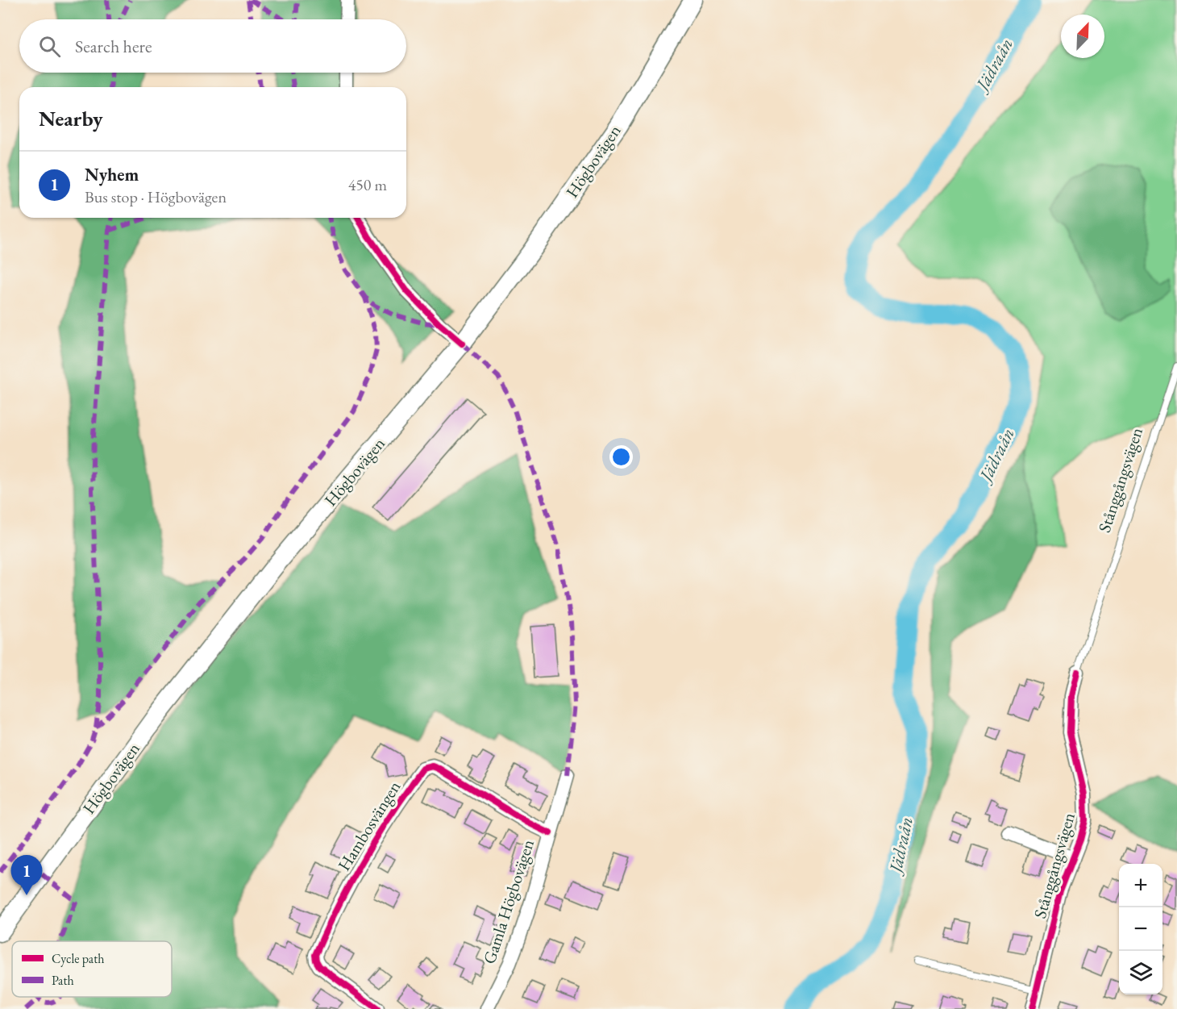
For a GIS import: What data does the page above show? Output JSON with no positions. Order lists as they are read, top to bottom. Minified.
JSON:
{"streets":{"main road":["Högbovägen"],"street":["Stånggångsvägen","Hambosvängen","Gamla Högbovägen"]},"crossings":[["Hambosvängen","Gamla Högbovägen"]],"water":["Jädraån"],"legend":["Cycle path","Path"],"north":"top right","page":{"search":"Search here","heading":"Nearby","list":[{"mark":"1","name":"Nyhem","note":"Bus stop · Högbovägen","value":"450 m"}],"pins":"1","map_buttons":["+","−"]}}
